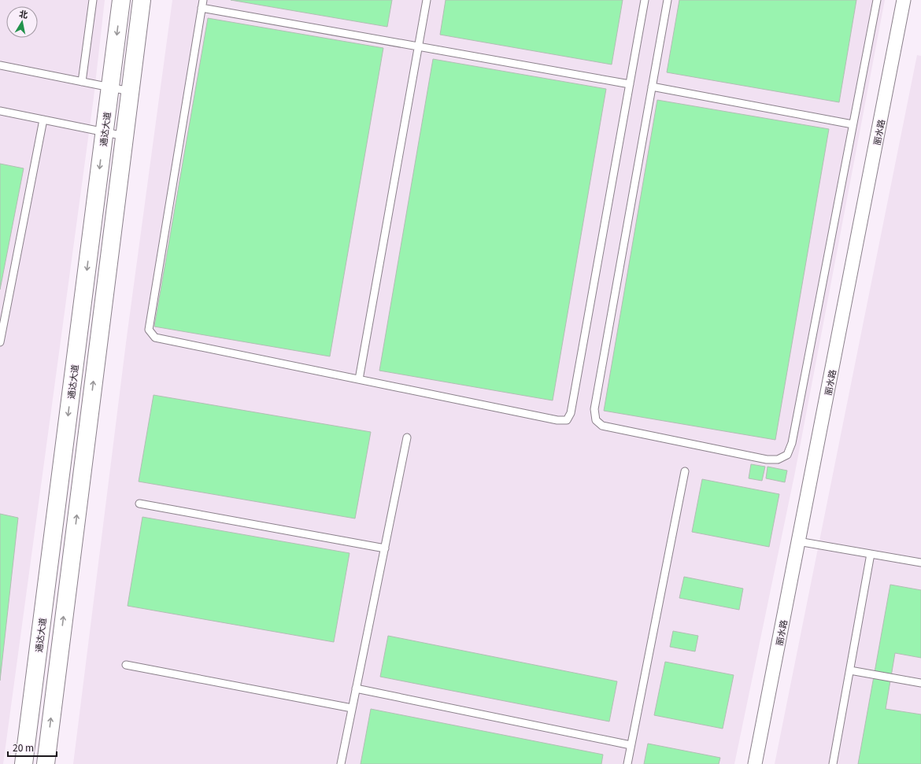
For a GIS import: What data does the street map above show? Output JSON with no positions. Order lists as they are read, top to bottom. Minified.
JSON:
{"streets":{"main road":["通达大道"],"street":["丽水路"]},"scale_bar":"20 m","north":"top"}
